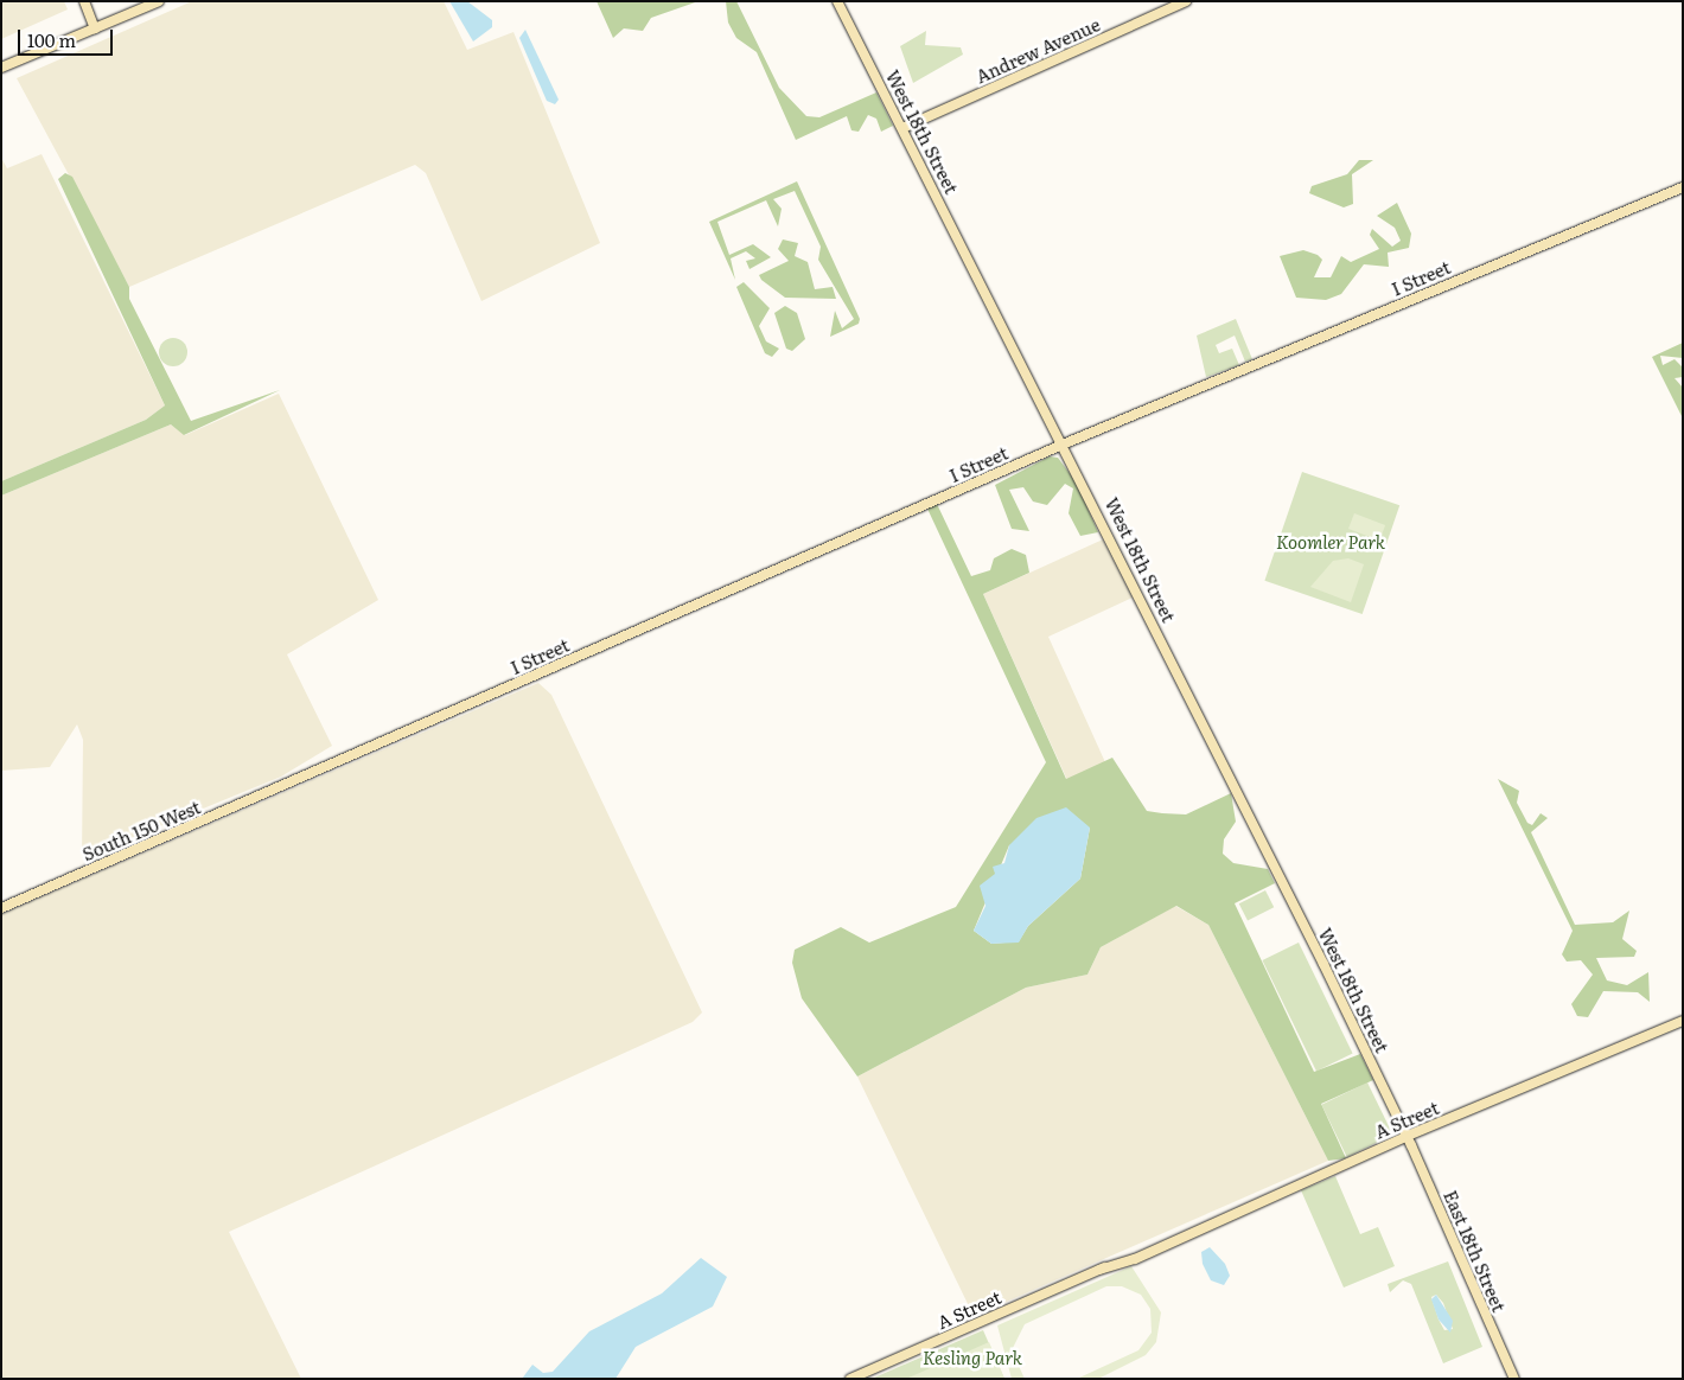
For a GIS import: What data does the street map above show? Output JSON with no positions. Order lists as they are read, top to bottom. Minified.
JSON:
{"streets":{"street":["Andrew Avenue","West 18th Street","I Street","South 150 West","A Street","East 18th Street"]},"crossings":[["Andrew Avenue","West 18th Street"],["West 18th Street","I Street"],["West 18th Street","A Street"],["West 18th Street","East 18th Street"],["I Street","South 150 West"],["A Street","East 18th Street"]],"parks":["Koomler Park","Kesling Park"],"scale_bar":"100 m"}
